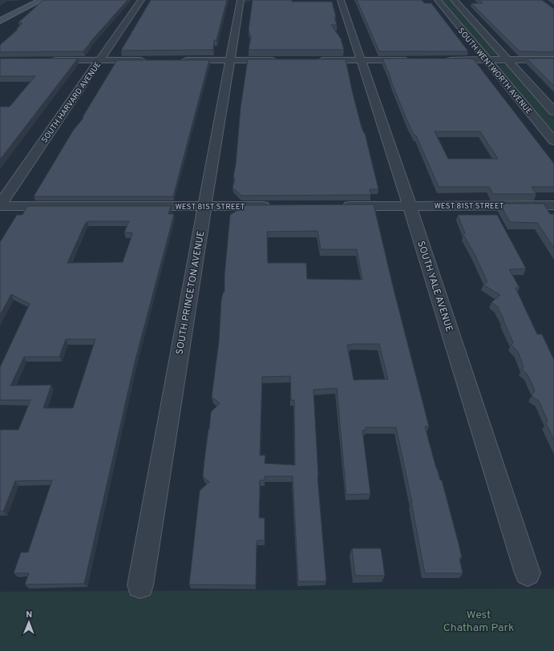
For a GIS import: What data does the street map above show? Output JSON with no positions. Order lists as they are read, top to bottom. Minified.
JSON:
{"streets":{"street":["SOUTH WENTWORTH AVENUE","SOUTH HARVARD AVENUE","WEST 81ST STREET","SOUTH YALE AVENUE","SOUTH PRINCETON AVENUE"]},"crossings":[["SOUTH HARVARD AVENUE","WEST 81ST STREET"],["WEST 81ST STREET","SOUTH YALE AVENUE"],["WEST 81ST STREET","SOUTH PRINCETON AVENUE"]],"parks":["West Chatham Park"],"north":"top"}
